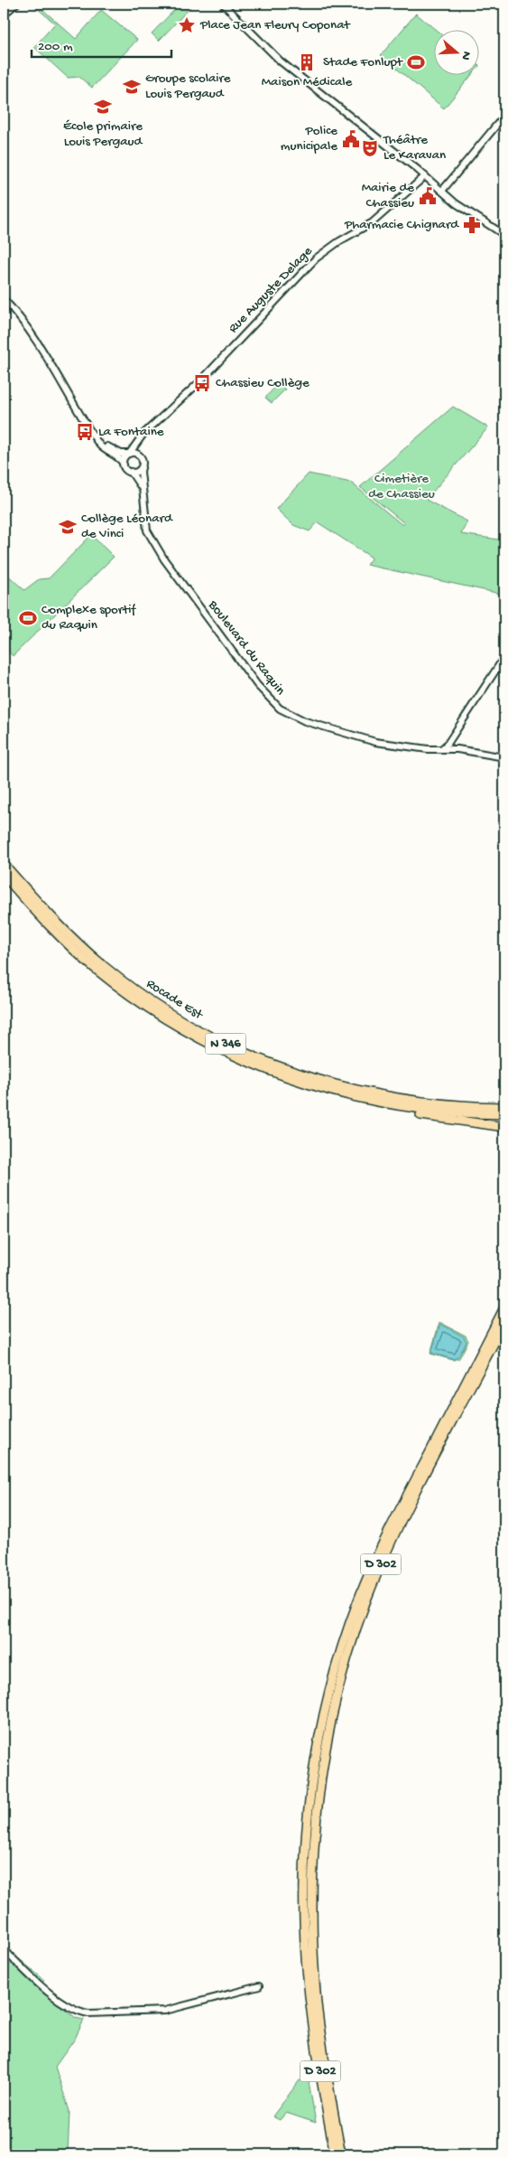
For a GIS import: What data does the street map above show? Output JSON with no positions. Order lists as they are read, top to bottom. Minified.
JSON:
{"streets":{"highway":["Rocade Est","N 346","D 302"],"street":["Rue Auguste Delage","Boulevard du Raquin"]},"crossings":[["Rue Auguste Delage","Boulevard du Raquin"]],"parks":["Cimetière de Chassieu"],"places":{"place":["Place Jean Fleury Coponat"],"building":["Maison Médicale"],"sports":["Stade Fonlupt","Complexe sportif du Raquin"],"school or university":["Groupe scolaire Louis Pergaud","École primaire Louis Pergaud","Collège Léonard de Vinci"],"public building":["Police municipale","Mairie de Chassieu"],"theatre":["Théâtre Le Karavan"],"pharmacy":["Pharmacie Chignard"],"bus stop":["Chassieu Collège","La Fontaine"]},"scale_bar":"200 m","north":"right"}
